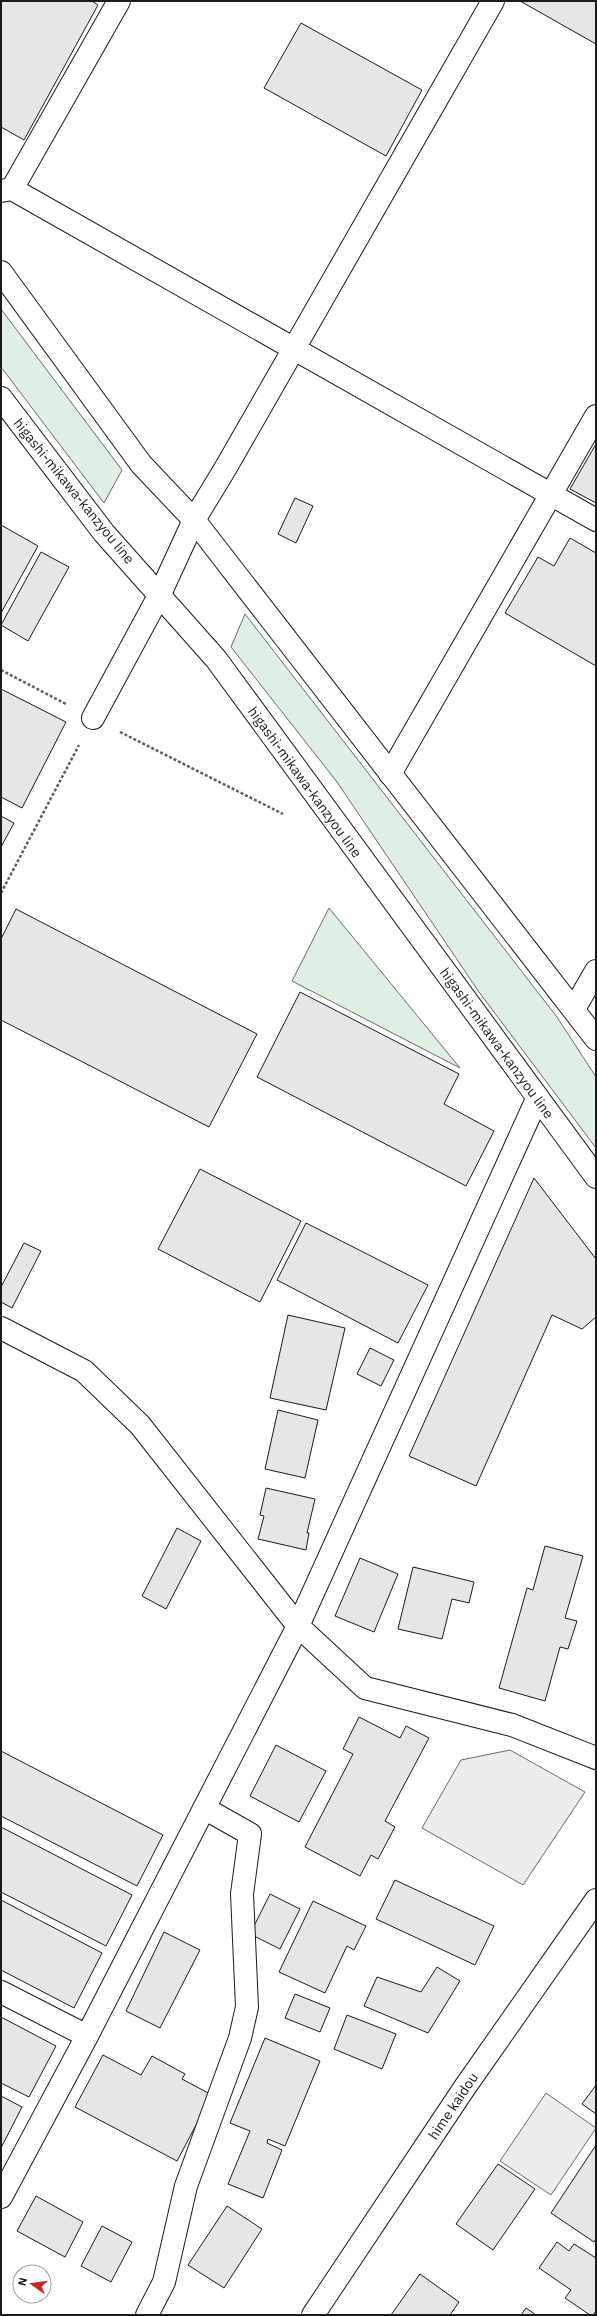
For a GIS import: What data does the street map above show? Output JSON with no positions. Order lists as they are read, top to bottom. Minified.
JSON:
{"streets":{"street":["higashi-mikawa-kanzyou line","hime kaidou"]},"north":"left"}
